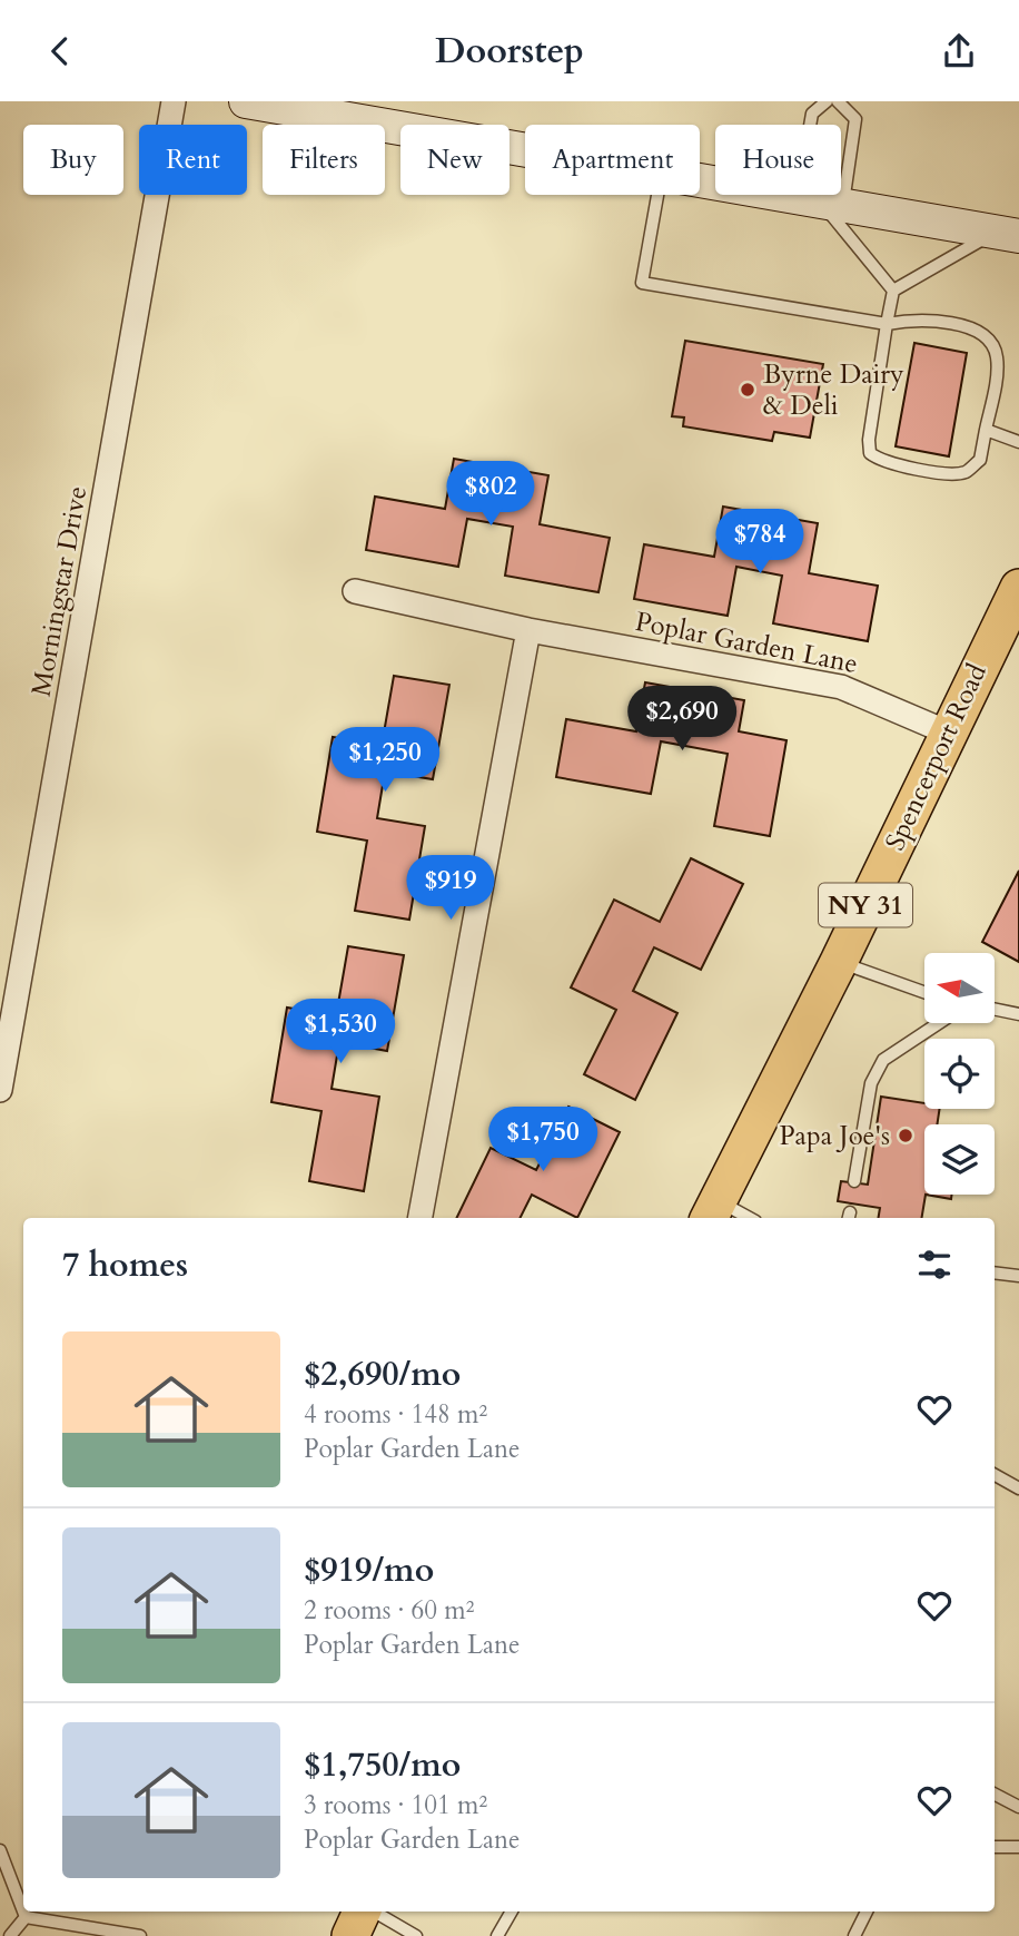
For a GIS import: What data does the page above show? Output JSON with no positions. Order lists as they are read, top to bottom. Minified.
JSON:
{"streets":{"main road":["Spencerport Road","NY 31"],"street":["Morningstar Drive","Poplar Garden Lane"]},"crossings":[["Poplar Garden Lane","Spencerport Road"]],"places":["Byrne Dairy & Deli","Papa Joe's"],"north":"left","page":{"header":"Doorstep","chip":["Buy","Rent","Filters","New","Apartment","House"],"price":["$802","$784","$2,690","$1,250","$919","$1,530","$1,750"],"heading":"7 homes","list":[{"name":"$2,690/mo","note":"4 rooms · 148 m² · Poplar Garden Lane"},{"name":"$919/mo","note":"2 rooms · 60 m² · Poplar Garden Lane"},{"name":"$1,750/mo","note":"3 rooms · 101 m² · Poplar Garden Lane"}]}}
